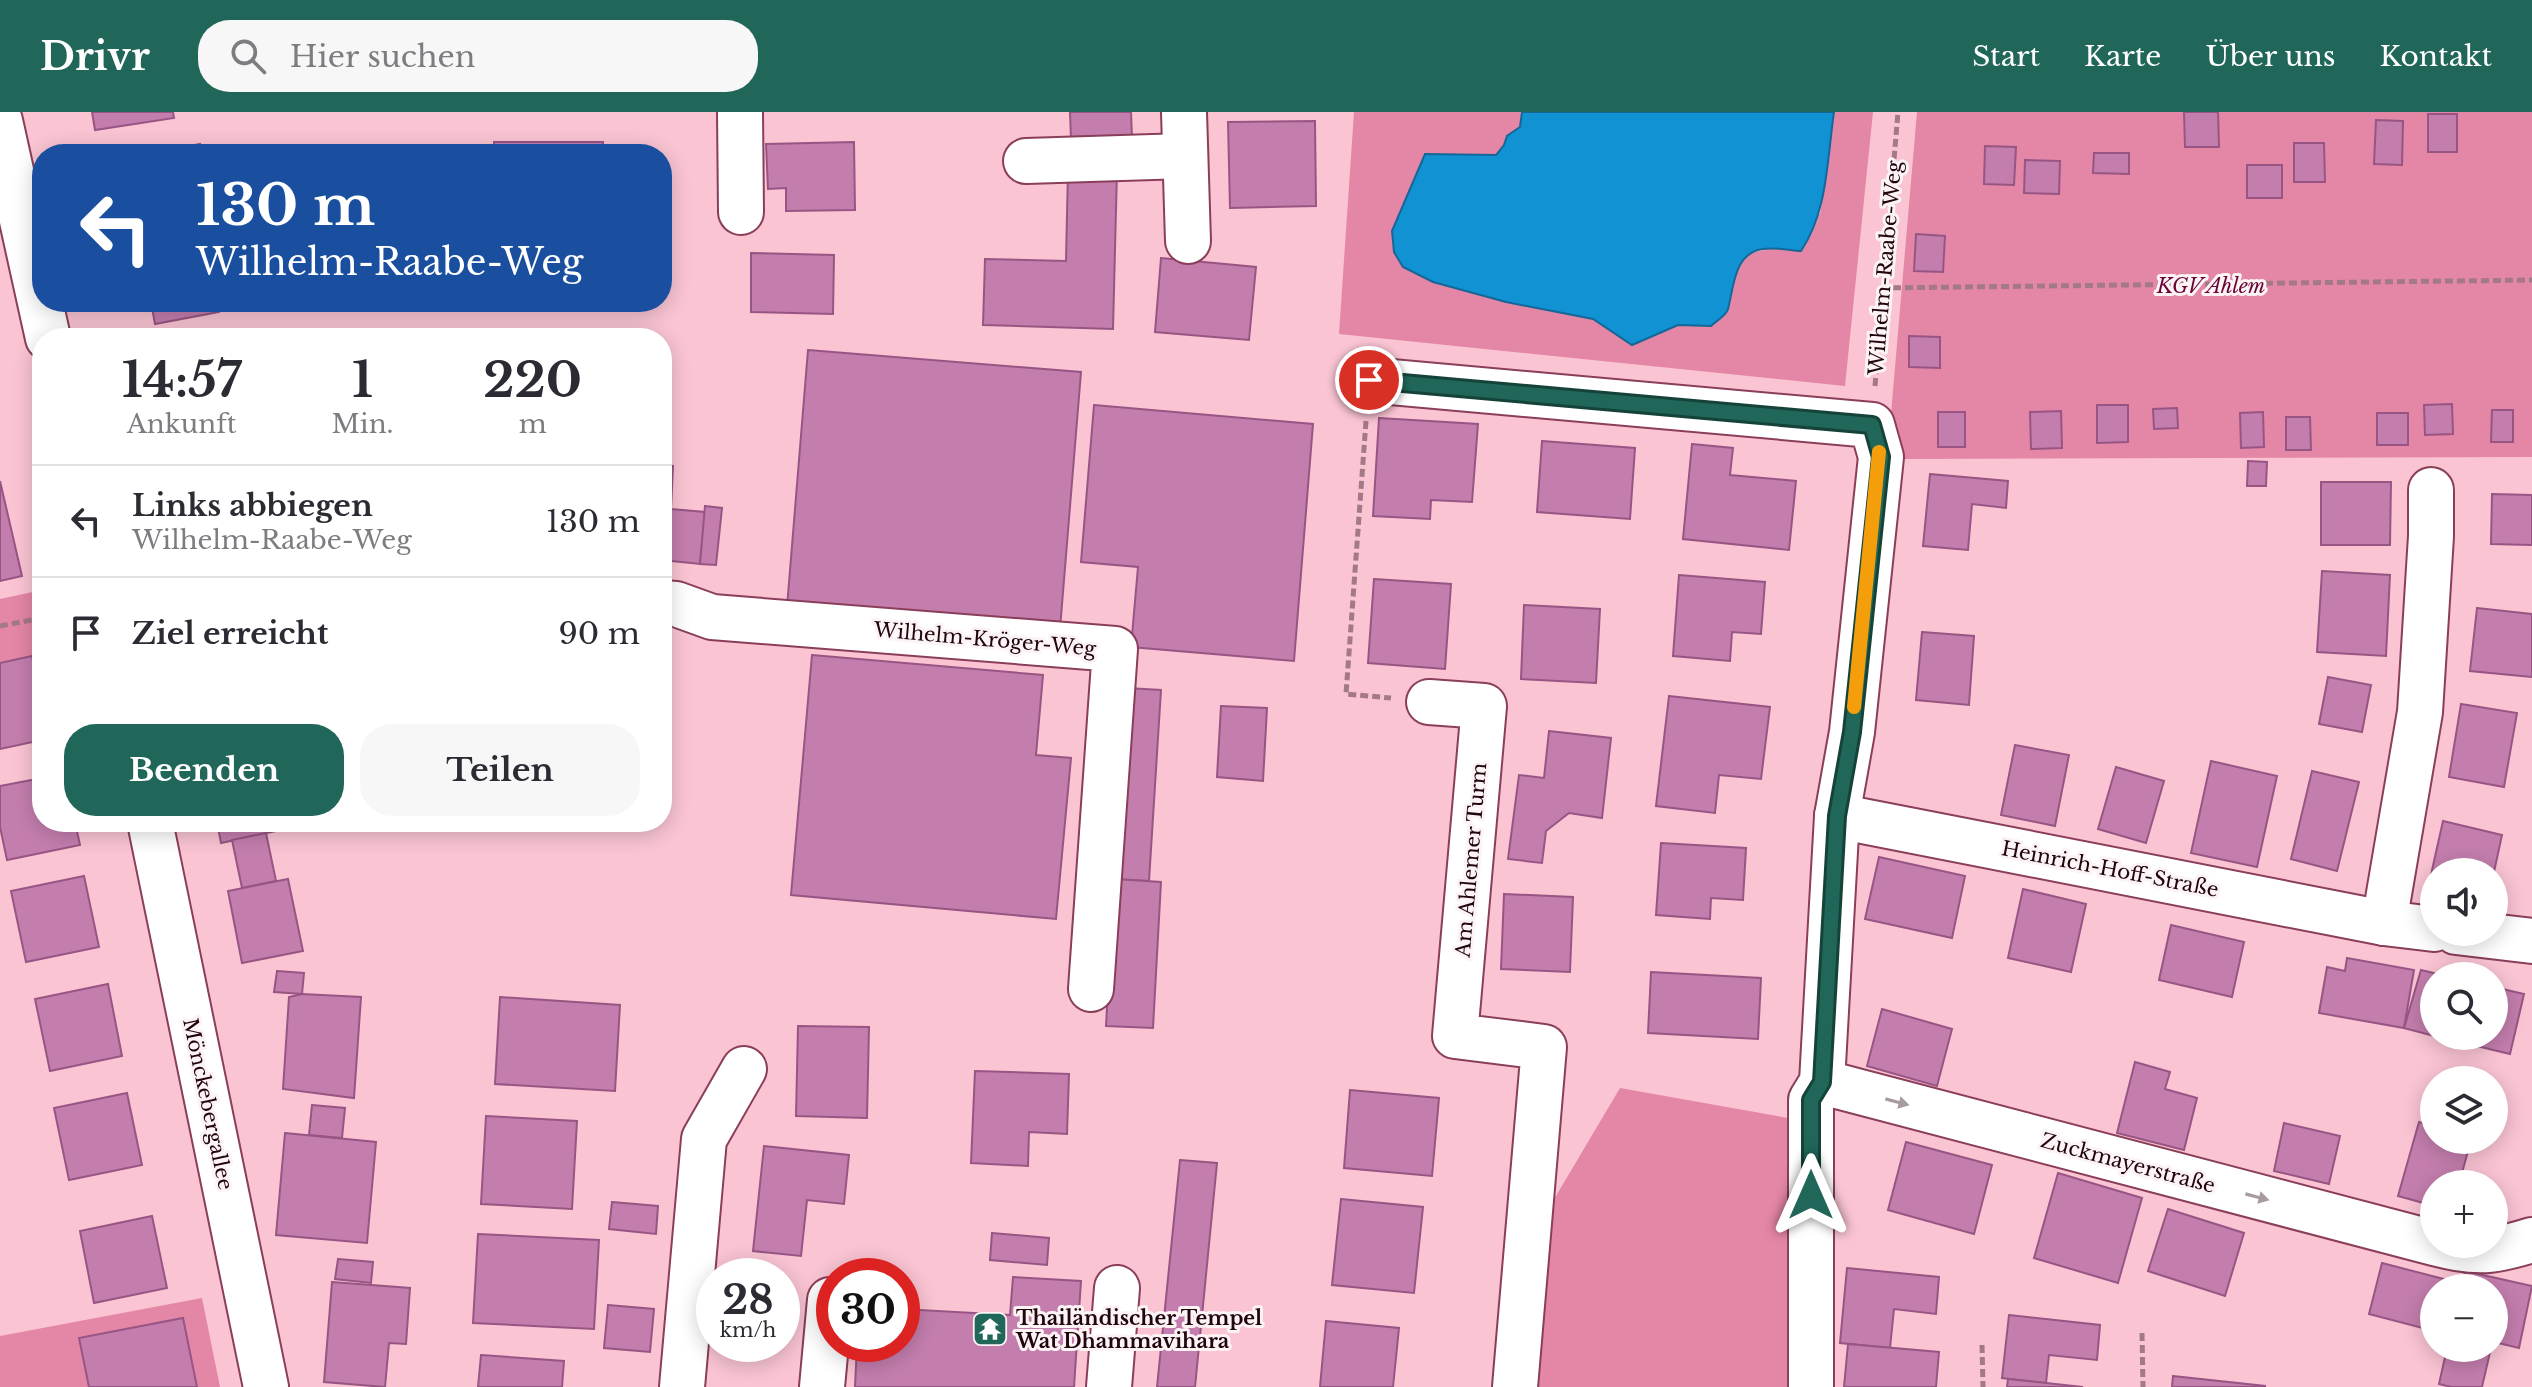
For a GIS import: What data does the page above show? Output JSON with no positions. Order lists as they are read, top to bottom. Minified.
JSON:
{"streets":{"street":["Wilhelm-Kröger-Weg","Am Ahlemer Turm","Heinrich-Hoff-Straße","Mönckebergallee","Zuckmayerstraße"],"path":["Wilhelm-Raabe-Weg"]},"one_way":["Zuckmayerstraße"],"parks":["KGV Ahlem"],"places":{"temple":["Thailändischer Tempel Wat Dhammavihara"]},"page":{"header":"Drivr","search":"Hier suchen","nav":["Start","Karte","Über uns","Kontakt"],"turn":["130 m","Wilhelm-Raabe-Weg"],"eta":["14:57","Ankunft","1","Min.","220","m"],"list":[{"name":"Links abbiegen","note":"Wilhelm-Raabe-Weg","value":"130 m"},{"name":"Ziel erreicht","value":"90 m"}],"buttons":["Beenden","Teilen"],"map_buttons":["+","−"],"speed":"28 km/h","limit":"30"}}
